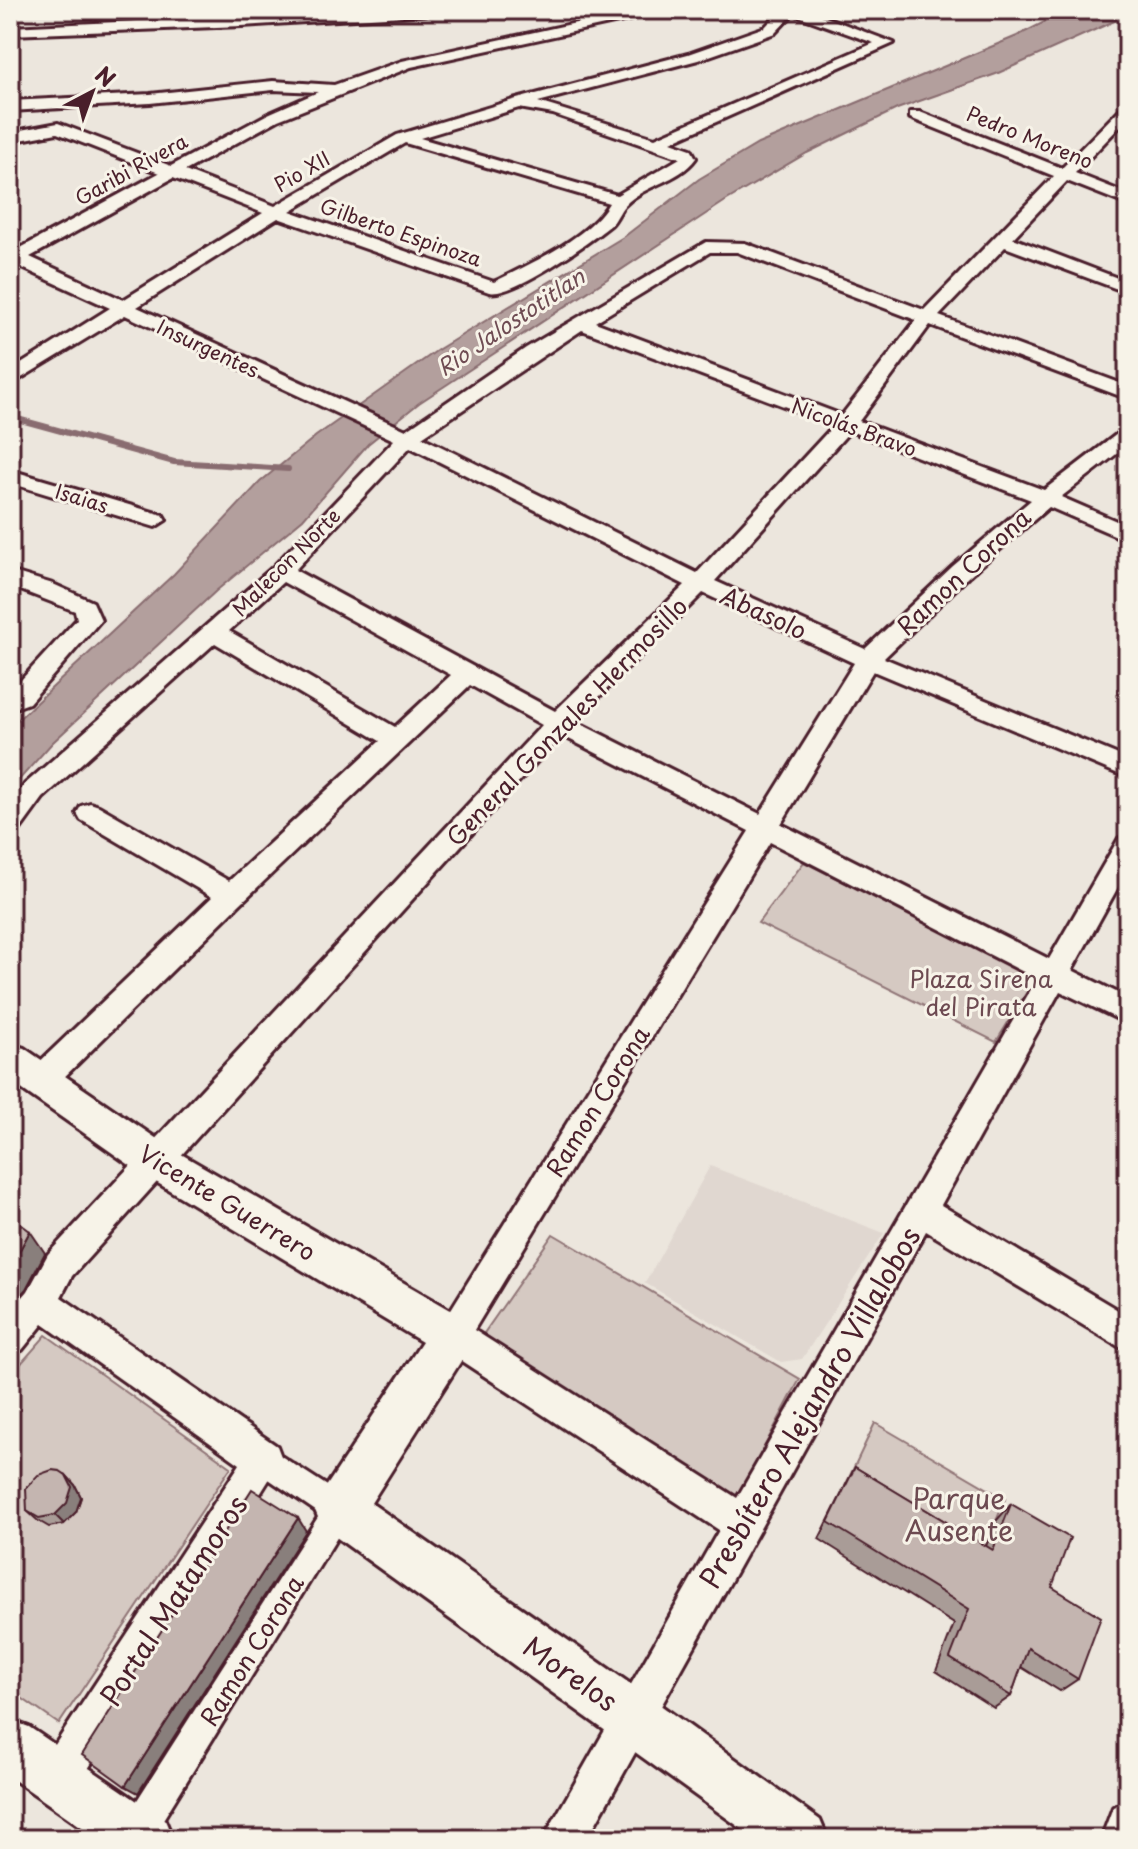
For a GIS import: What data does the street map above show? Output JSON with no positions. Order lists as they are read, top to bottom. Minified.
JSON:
{"streets":{"street":["Pedro Moreno","Garibi Rivera","Pio XII","Gilberto Espinoza","Insurgentes","Nicolás Bravo","Isaias","Malecon Norte","Ramon Corona","Abasolo","General Gonzales Hermosillo","Vicente Guerrero","Presbítero Alejandro Villalobos","Portal Matamoros","Morelos"]},"crossings":[["Pedro Moreno","General Gonzales Hermosillo"],["Garibi Rivera","Gilberto Espinoza"],["Garibi Rivera","Insurgentes"],["Pio XII","Gilberto Espinoza"],["Pio XII","Insurgentes"],["Insurgentes","Malecon Norte"],["Insurgentes","Abasolo"],["Nicolás Bravo","Malecon Norte"],["Nicolás Bravo","Ramon Corona"],["Nicolás Bravo","General Gonzales Hermosillo"],["Malecon Norte","Abasolo"],["Malecon Norte","General Gonzales Hermosillo"],["Ramon Corona","Abasolo"],["Ramon Corona","Vicente Guerrero"],["Ramon Corona","Morelos"],["Abasolo","General Gonzales Hermosillo"],["General Gonzales Hermosillo","Vicente Guerrero"],["Presbítero Alejandro Villalobos","Morelos"]],"water":["Rio Jalostotitlan"],"parks":["Plaza Sirena del Pirata","Parque Ausente"],"north":"top right"}
